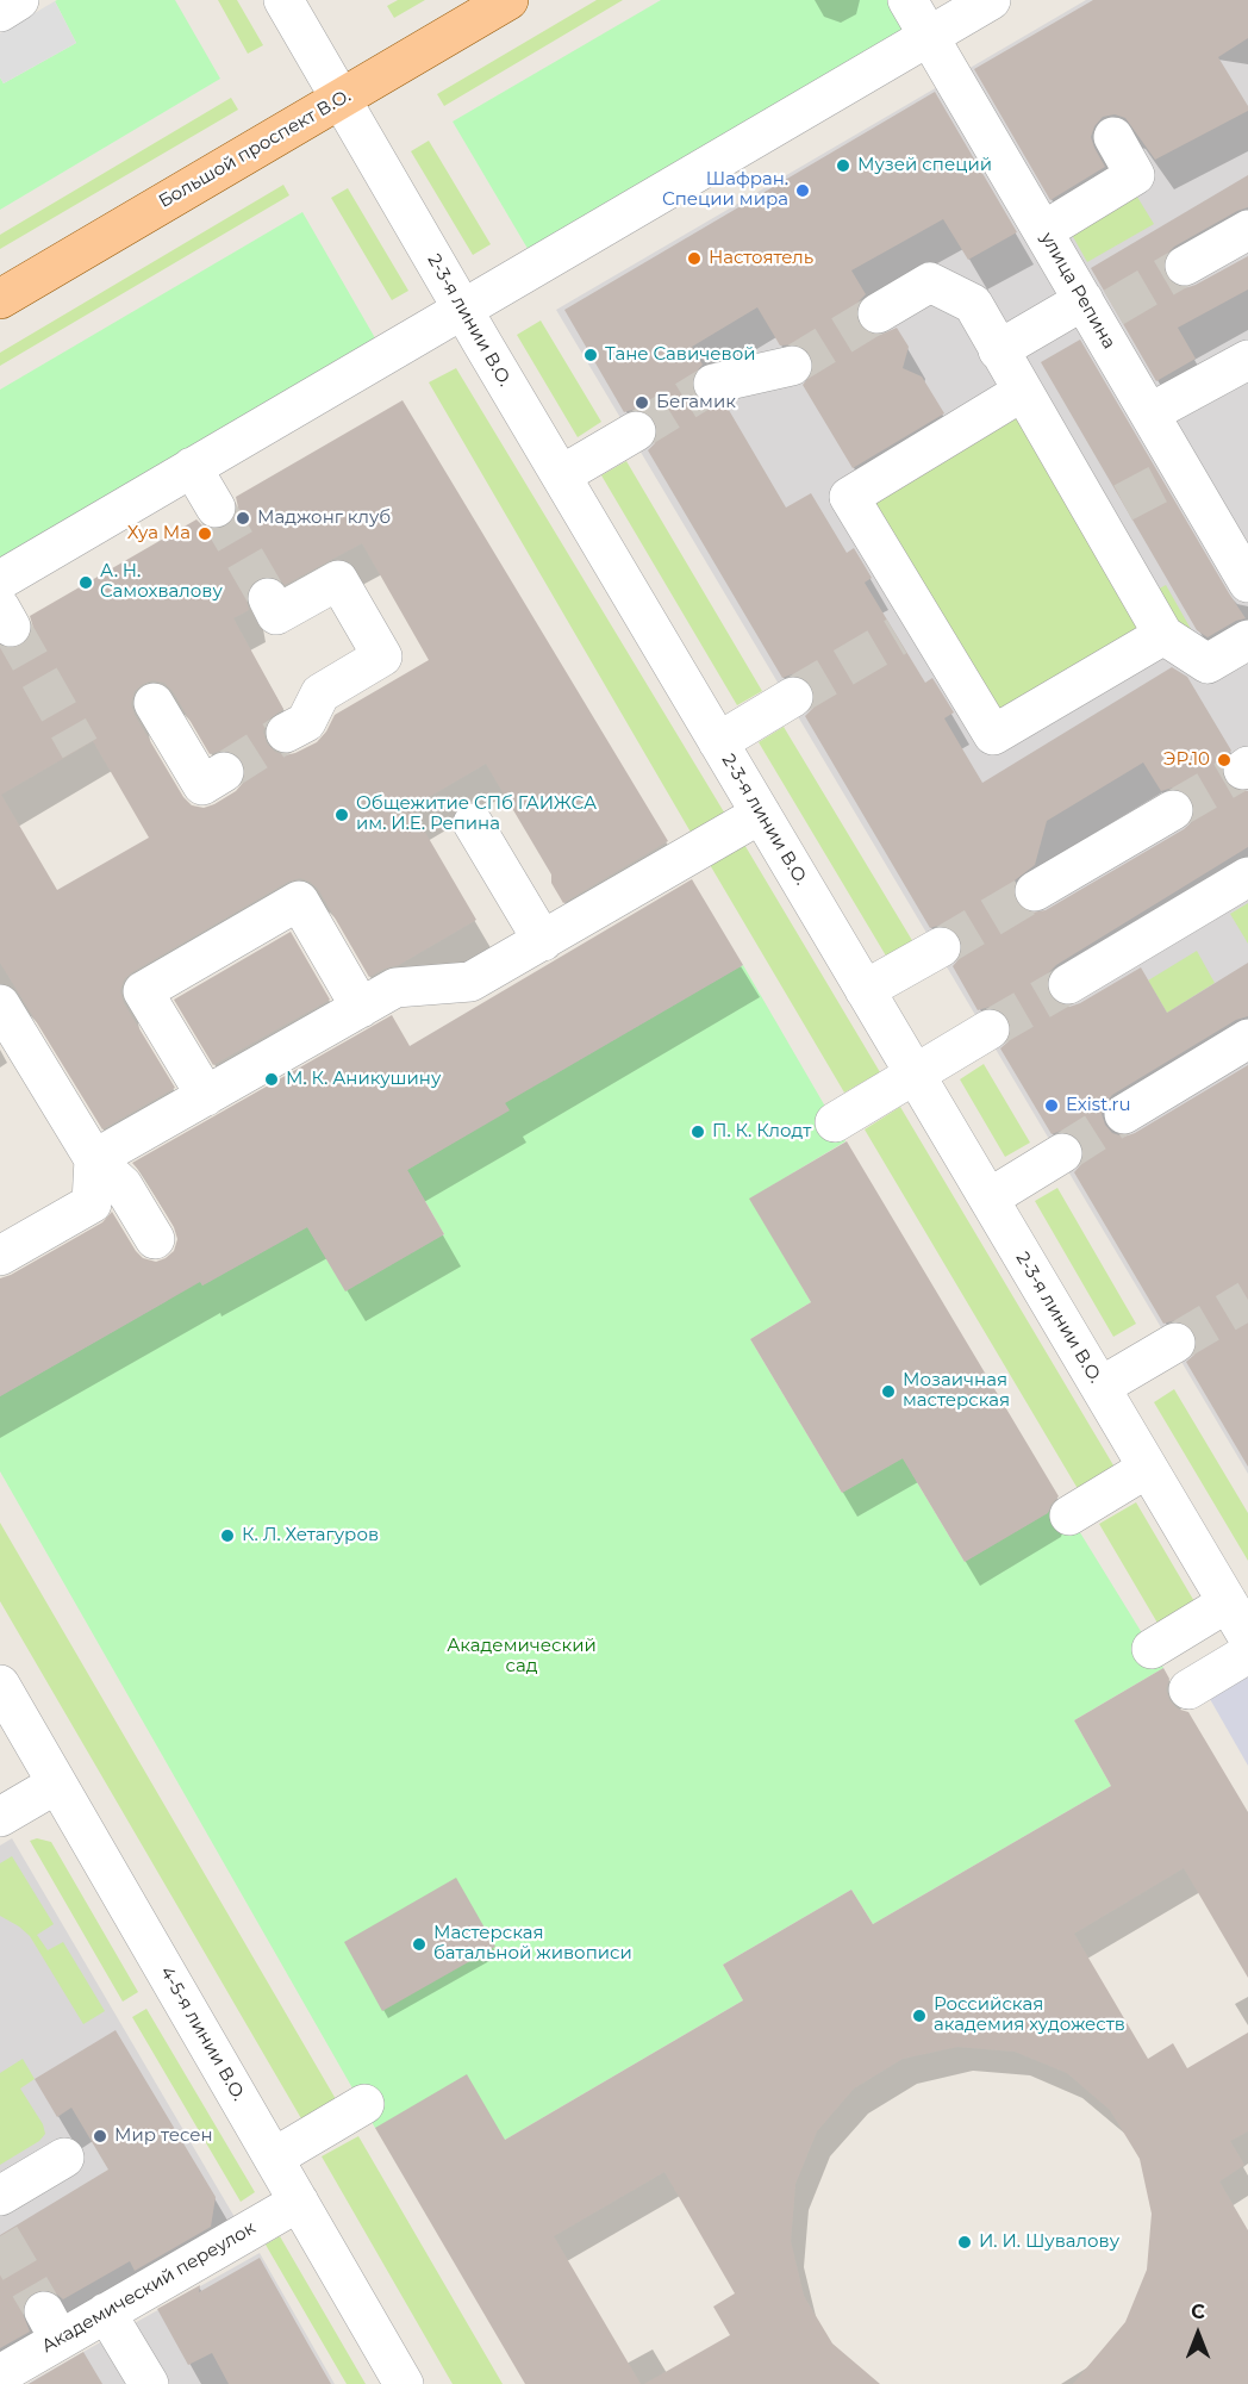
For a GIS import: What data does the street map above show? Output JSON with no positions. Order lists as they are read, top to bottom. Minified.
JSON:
{"streets":{"main road":["Большой проспект В.О."],"street":["улица Репина","2-3-я линии В.О.","4-5-я линии В.О.","Академический переулок"]},"crossings":[["Большой проспект В.О.","2-3-я линии В.О."],["4-5-я линии В.О.","Академический переулок"]],"parks":["Академический сад"],"places":["Музей специй","Шафран. Специи мира","Настоятель","Тане Савичевой","Бегамик","Маджонг клуб","Хуа Ма","А. Н. Самохвалову","ЭР.10","Общежитие СПб ГАИЖСА им. И.Е. Репина","М. К. Аникушину","Exist.ru","П. К. Клодт","Мозаичная мастерская","К. Л. Хетагуров","Мастерская батальной живописи","Российская академия художеств","Мир тесен","И. И. Шувалову"],"north":"top"}
